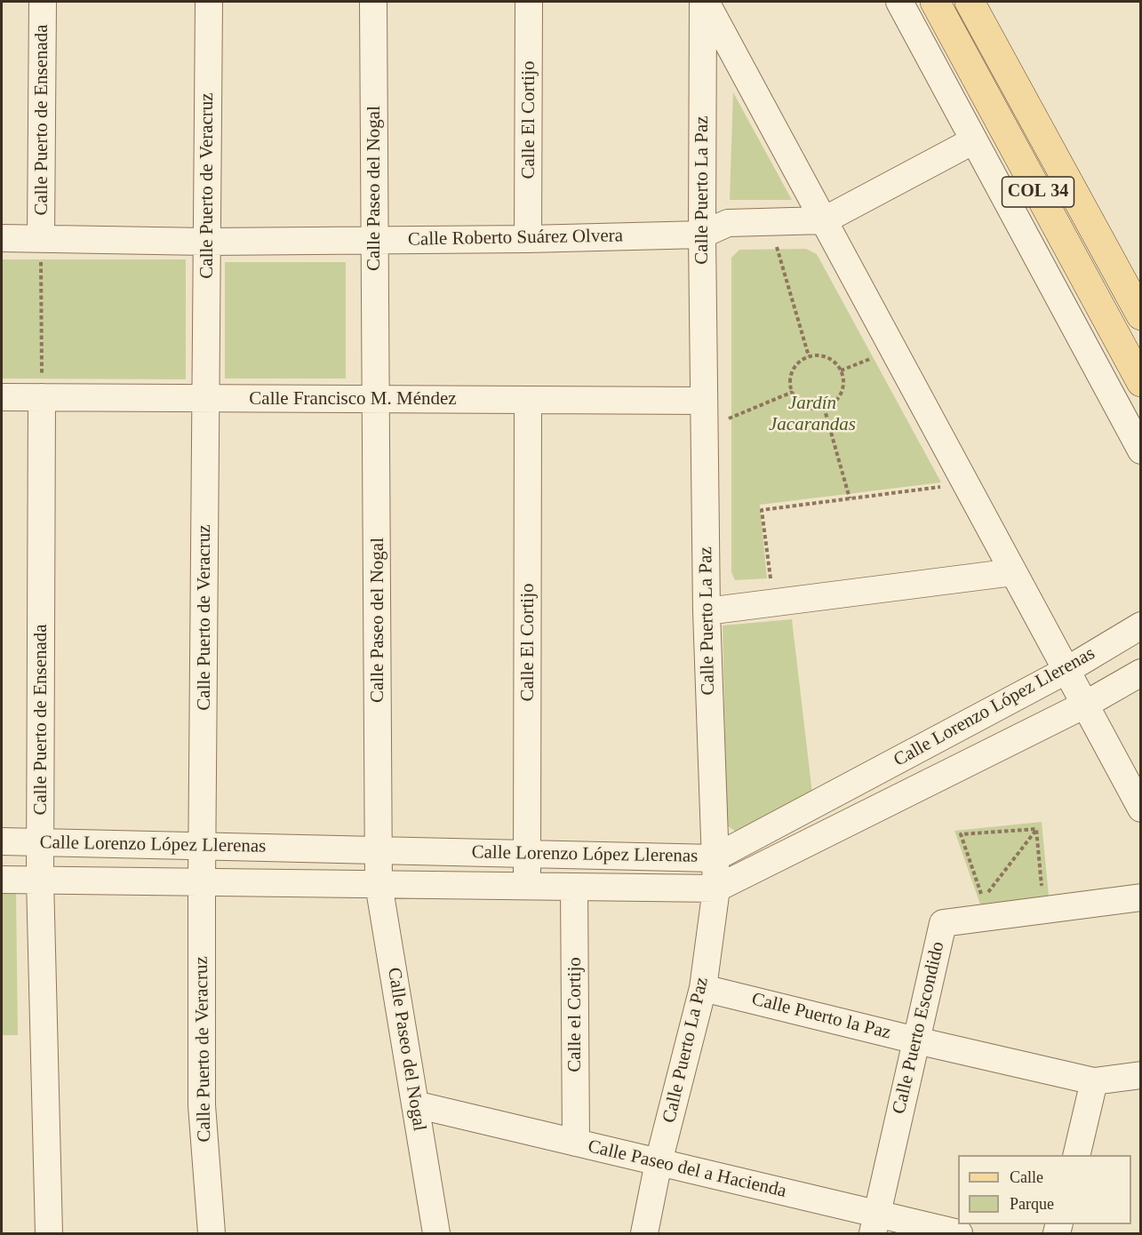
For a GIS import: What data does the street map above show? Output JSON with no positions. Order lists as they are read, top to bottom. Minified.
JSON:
{"streets":{"main road":["COL 34"],"street":["Calle Puerto de Ensenada","Calle El Cortijo","Calle Puerto de Veracruz","Calle Paseo del Nogal","Calle Puerto La Paz","Calle Roberto Suárez Olvera","Calle Francisco M. Méndez","Calle Lorenzo López Llerenas","Calle el Cortijo","Calle Puerto la Paz","Calle Puerto Escondido","Calle Paseo del a Hacienda"]},"crossings":[["Calle Puerto de Ensenada","Calle Roberto Suárez Olvera"],["Calle Puerto de Ensenada","Calle Francisco M. Méndez"],["Calle Puerto de Ensenada","Calle Lorenzo López Llerenas"],["Calle El Cortijo","Calle Roberto Suárez Olvera"],["Calle El Cortijo","Calle Francisco M. Méndez"],["Calle El Cortijo","Calle Lorenzo López Llerenas"],["Calle Puerto de Veracruz","Calle Roberto Suárez Olvera"],["Calle Puerto de Veracruz","Calle Francisco M. Méndez"],["Calle Puerto de Veracruz","Calle Lorenzo López Llerenas"],["Calle Paseo del Nogal","Calle Roberto Suárez Olvera"],["Calle Paseo del Nogal","Calle Francisco M. Méndez"],["Calle Paseo del Nogal","Calle Lorenzo López Llerenas"],["Calle Paseo del Nogal","Calle Paseo del a Hacienda"],["Calle Puerto La Paz","Calle Roberto Suárez Olvera"],["Calle Puerto La Paz","Calle Francisco M. Méndez"],["Calle Puerto La Paz","Calle Lorenzo López Llerenas"],["Calle Puerto La Paz","Calle Puerto la Paz"],["Calle Puerto La Paz","Calle Paseo del a Hacienda"],["Calle Lorenzo López Llerenas","Calle el Cortijo"],["Calle el Cortijo","Calle Paseo del a Hacienda"],["Calle Puerto la Paz","Calle Puerto Escondido"],["Calle Puerto Escondido","Calle Paseo del a Hacienda"]],"parks":["Jardín Jacarandas"],"legend":["Calle","Parque"]}
